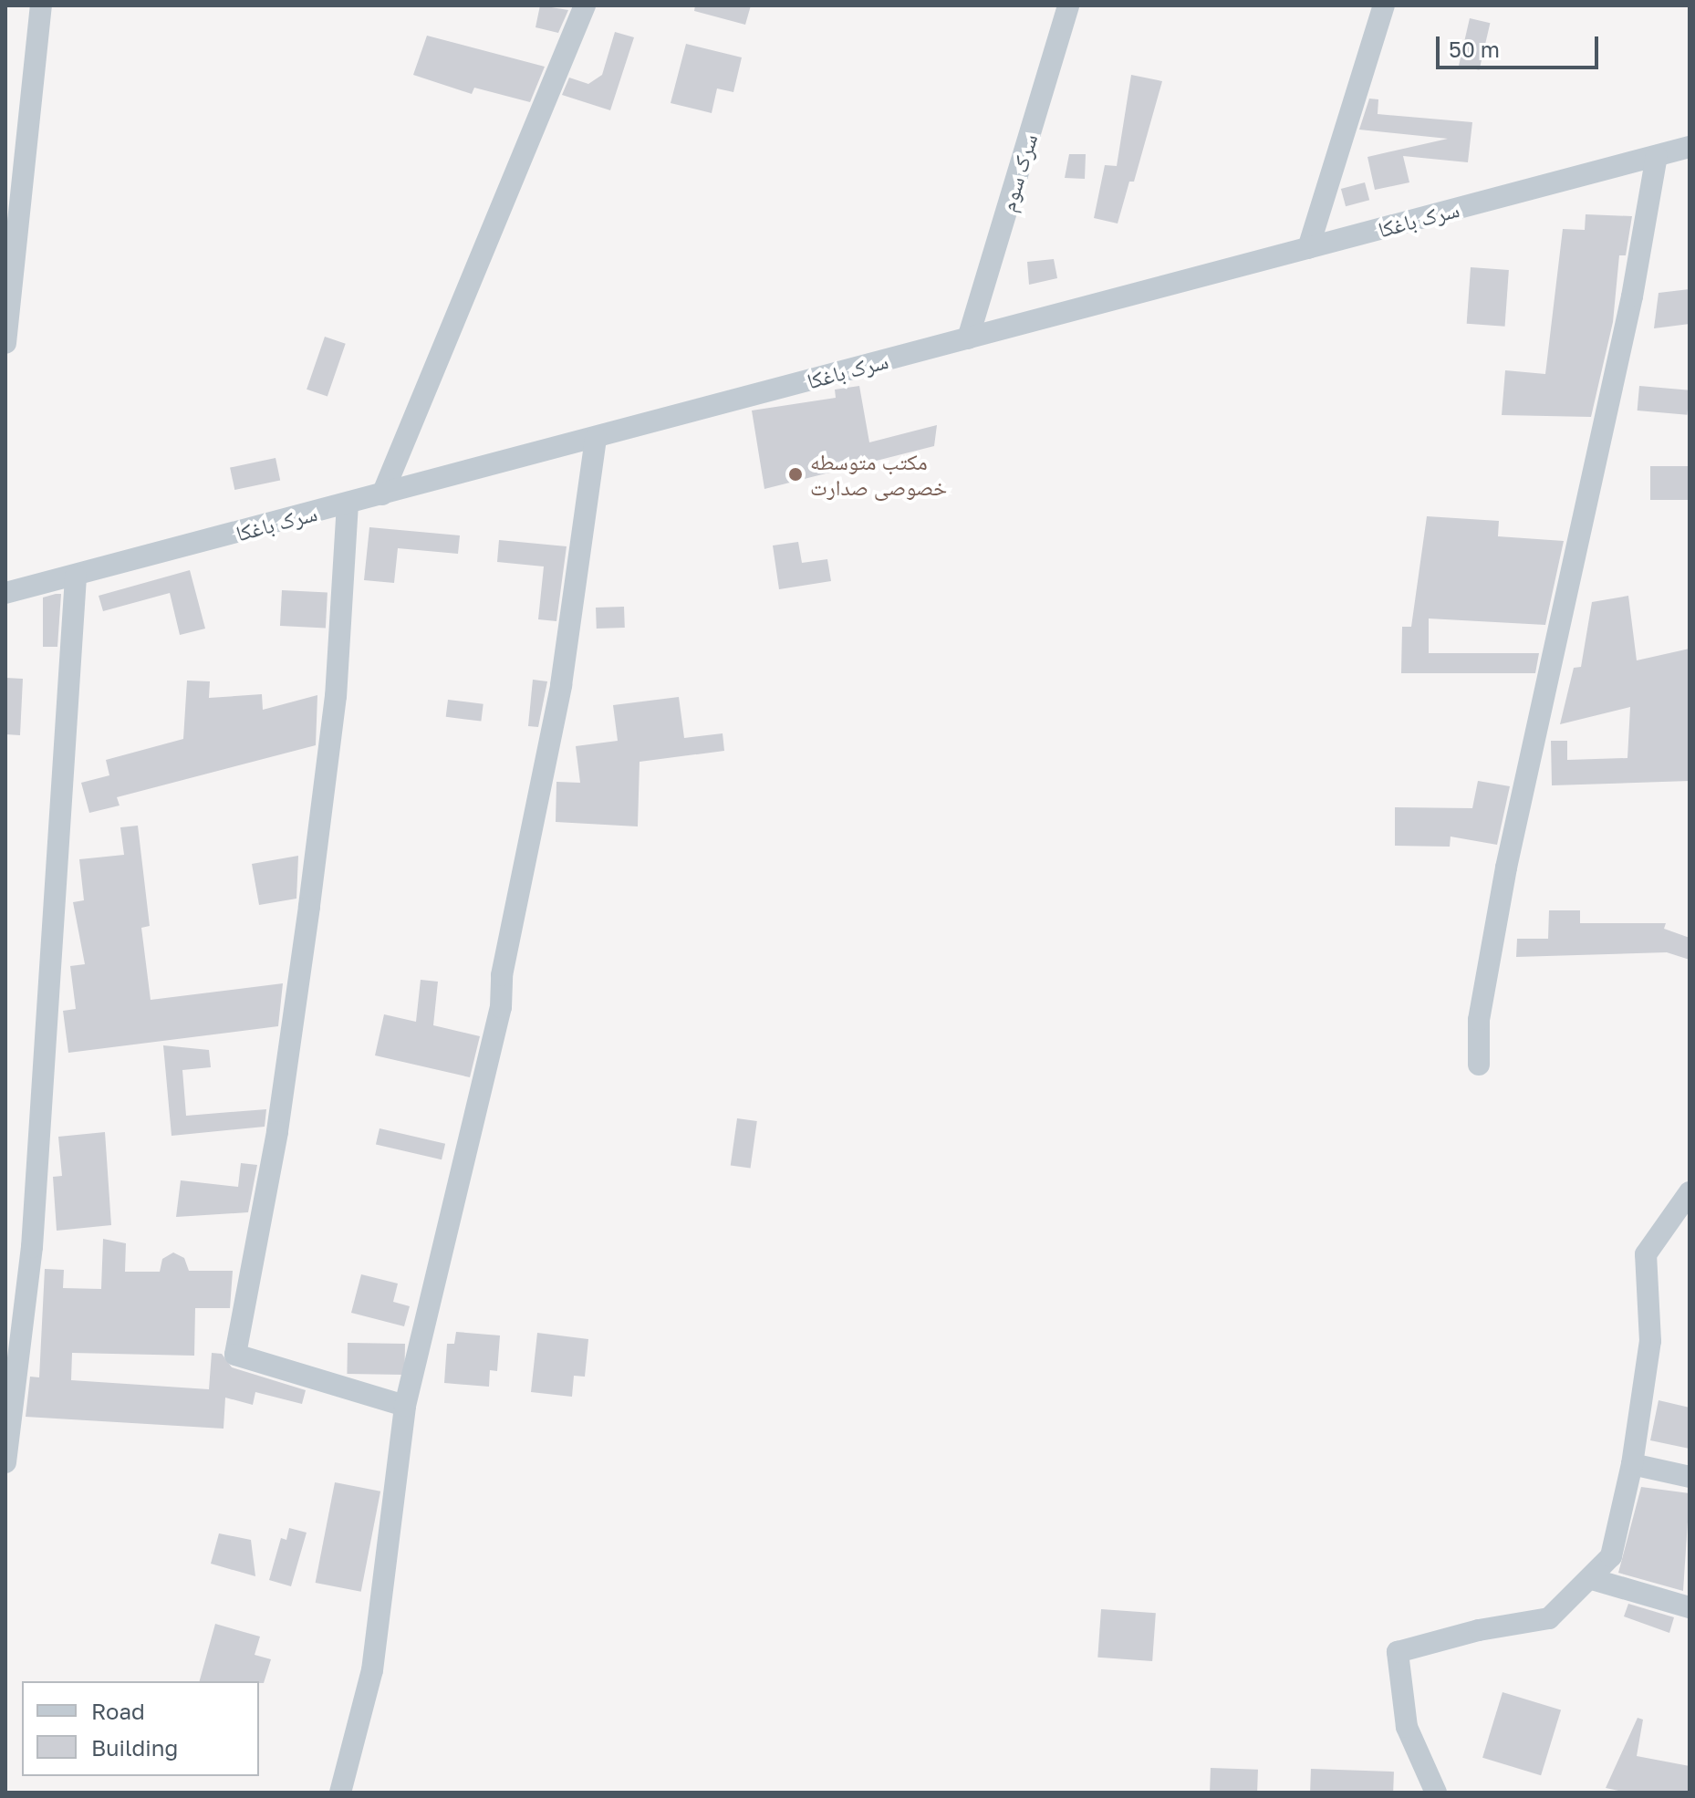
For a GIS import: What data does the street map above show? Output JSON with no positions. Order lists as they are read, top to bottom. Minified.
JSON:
{"streets":{"street":["سرک سوم","سرک باغکا"]},"crossings":[["سرک سوم","سرک باغکا"]],"places":["مکتب متوسطه خصوصی صدارت"],"legend":["Road","Building"],"scale_bar":"50 m"}
